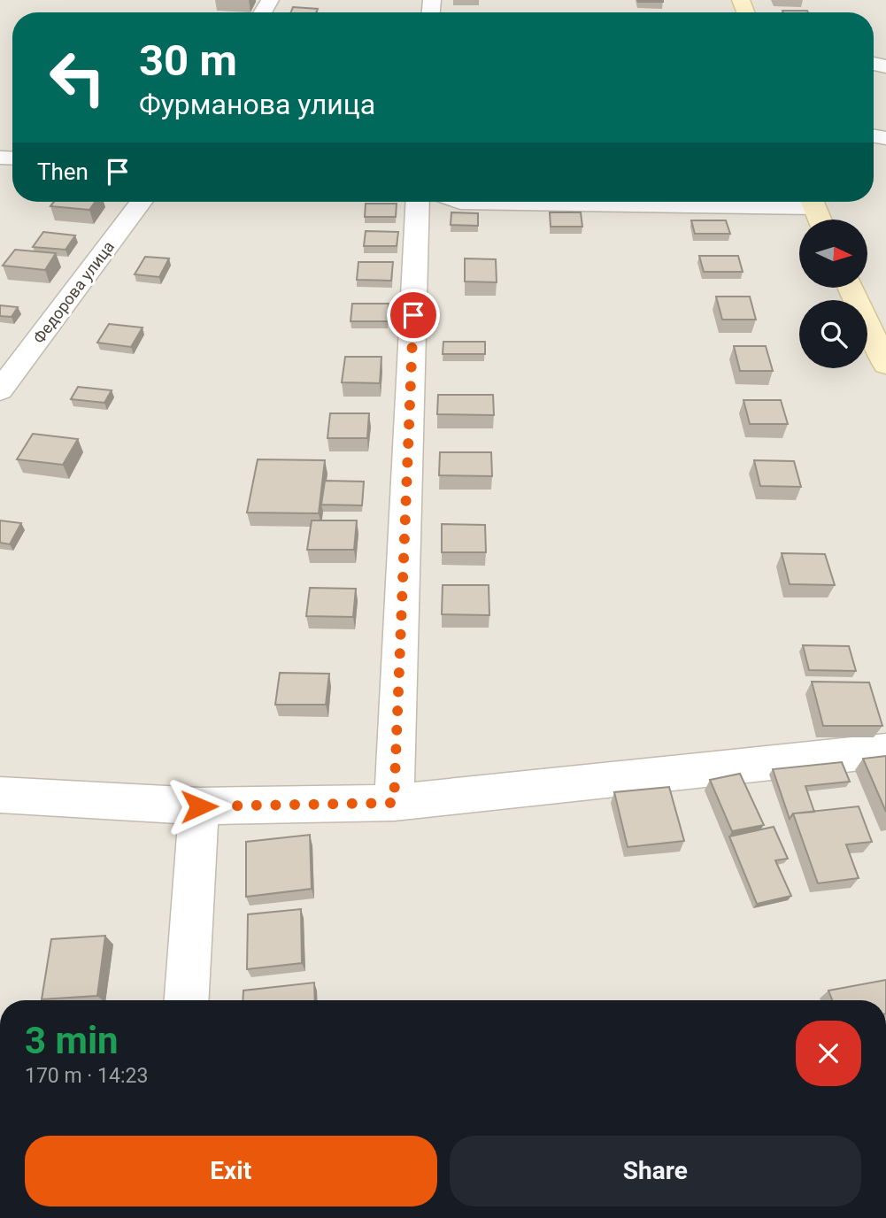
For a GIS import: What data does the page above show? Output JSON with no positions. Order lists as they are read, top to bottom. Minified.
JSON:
{"streets":{"street":["Федорова улица"]},"north":"right","page":{"turn":["30 m","Фурманова улица"],"then":"Then","heading":["3 min","170 m · 14:23"],"buttons":["Exit","Share"]}}
